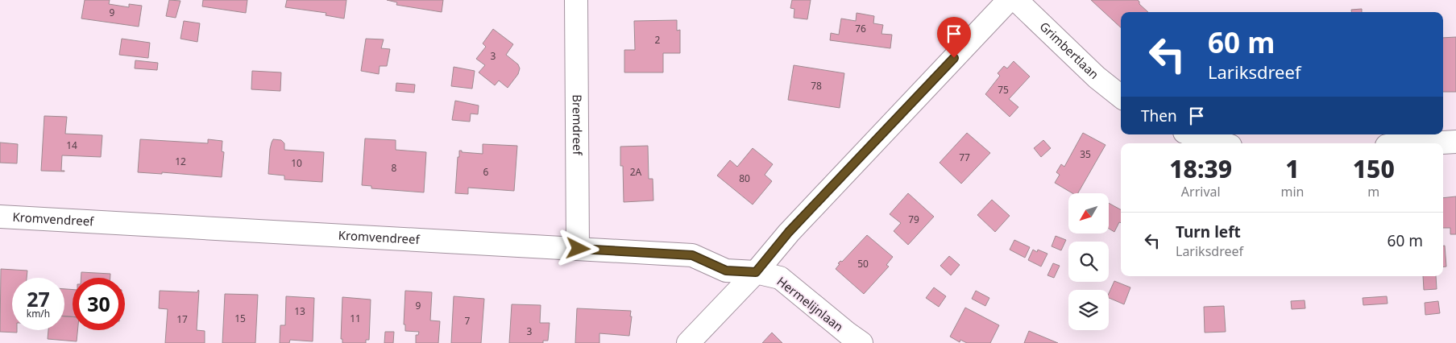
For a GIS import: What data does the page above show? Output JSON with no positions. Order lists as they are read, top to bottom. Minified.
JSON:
{"streets":{"street":["Grimbertlaan","Bremdreef","Kromvendreef","Hermelijnlaan"]},"crossings":[["Bremdreef","Kromvendreef"],["Kromvendreef","Hermelijnlaan"]],"house_numbers":["9","76","2","3","78","75","14","35","77","12","10","8","6","2A","80","79","50","9","13","15","11","17","7","3"],"north":"bottom left","page":{"turn":["60 m","Lariksdreef"],"then":"Then","eta":["18:39","Arrival","1","min","150","m"],"list":[{"name":"Turn left","note":"Lariksdreef","value":"60 m"}],"speed":"27 km/h","limit":"30"}}
